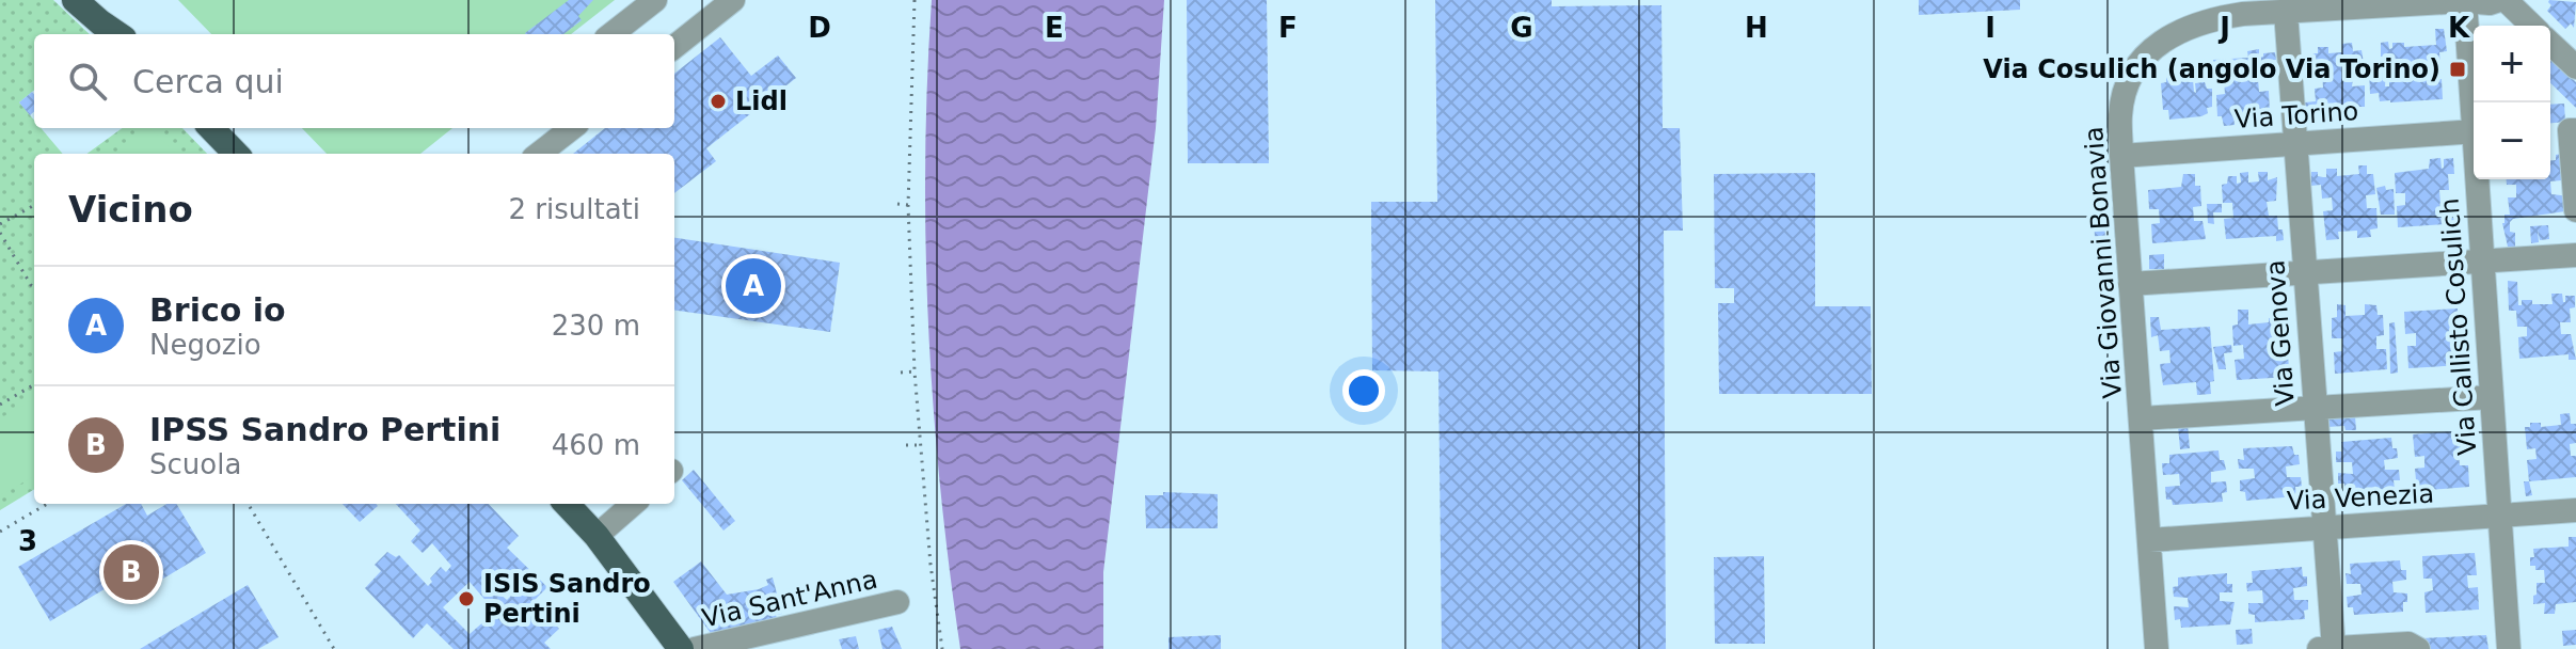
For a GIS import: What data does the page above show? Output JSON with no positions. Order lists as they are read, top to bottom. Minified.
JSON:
{"streets":{"street":["Via Torino","Via Giovanni Bonavia","Via Callisto Cosulich","Via Genova","Via Venezia","Via Sant'Anna"]},"crossings":[["Via Torino","Via Giovanni Bonavia"],["Via Torino","Via Genova"],["Via Giovanni Bonavia","Via Callisto Cosulich"],["Via Giovanni Bonavia","Via Genova"],["Via Giovanni Bonavia","Via Venezia"],["Via Callisto Cosulich","Via Venezia"],["Via Genova","Via Venezia"]],"places":{"transit":["Via Cosulich (angolo Via Torino)"],"other":["Lidl","ISIS Sandro Pertini"]},"page":{"map_buttons":["+","−"],"search":"Cerca qui","heading":["Vicino","2 risultati"],"pins":["A","B"],"list":[{"mark":"A","name":"Brico io","note":"Negozio","value":"230 m"},{"mark":"B","name":"IPSS Sandro Pertini","note":"Scuola","value":"460 m"}]},"grid":{"columns":["D","E","F","G","H","I","J","K"],"rows":["3"]}}
